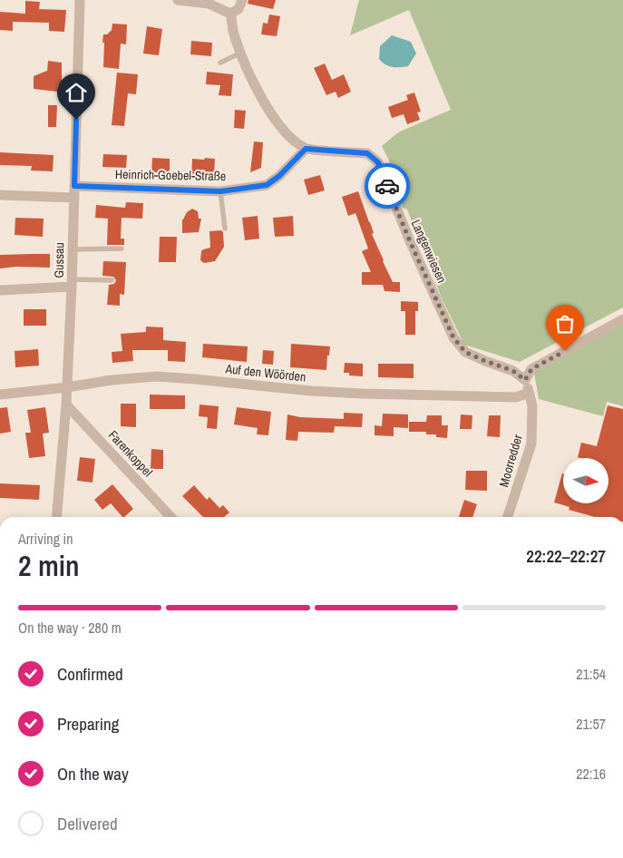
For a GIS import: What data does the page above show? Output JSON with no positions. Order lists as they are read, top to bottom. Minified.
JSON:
{"streets":{"street":["Heinrich-Goebel-Straße","Langenwiesen","Gussau","Auf den Wöörden","Farenkoppel","Moorredder"]},"crossings":[["Heinrich-Goebel-Straße","Langenwiesen"],["Heinrich-Goebel-Straße","Gussau"],["Langenwiesen","Moorredder"],["Gussau","Auf den Wöörden"],["Gussau","Farenkoppel"],["Auf den Wöörden","Moorredder"]],"north":"right","page":{"heading":["2 min","Arriving in","22:22–22:27"],"bar":"On the way · 280 m","list":[["Confirmed","21:54"],["Preparing","21:57"],["On the way","22:16"],"Delivered"]}}
